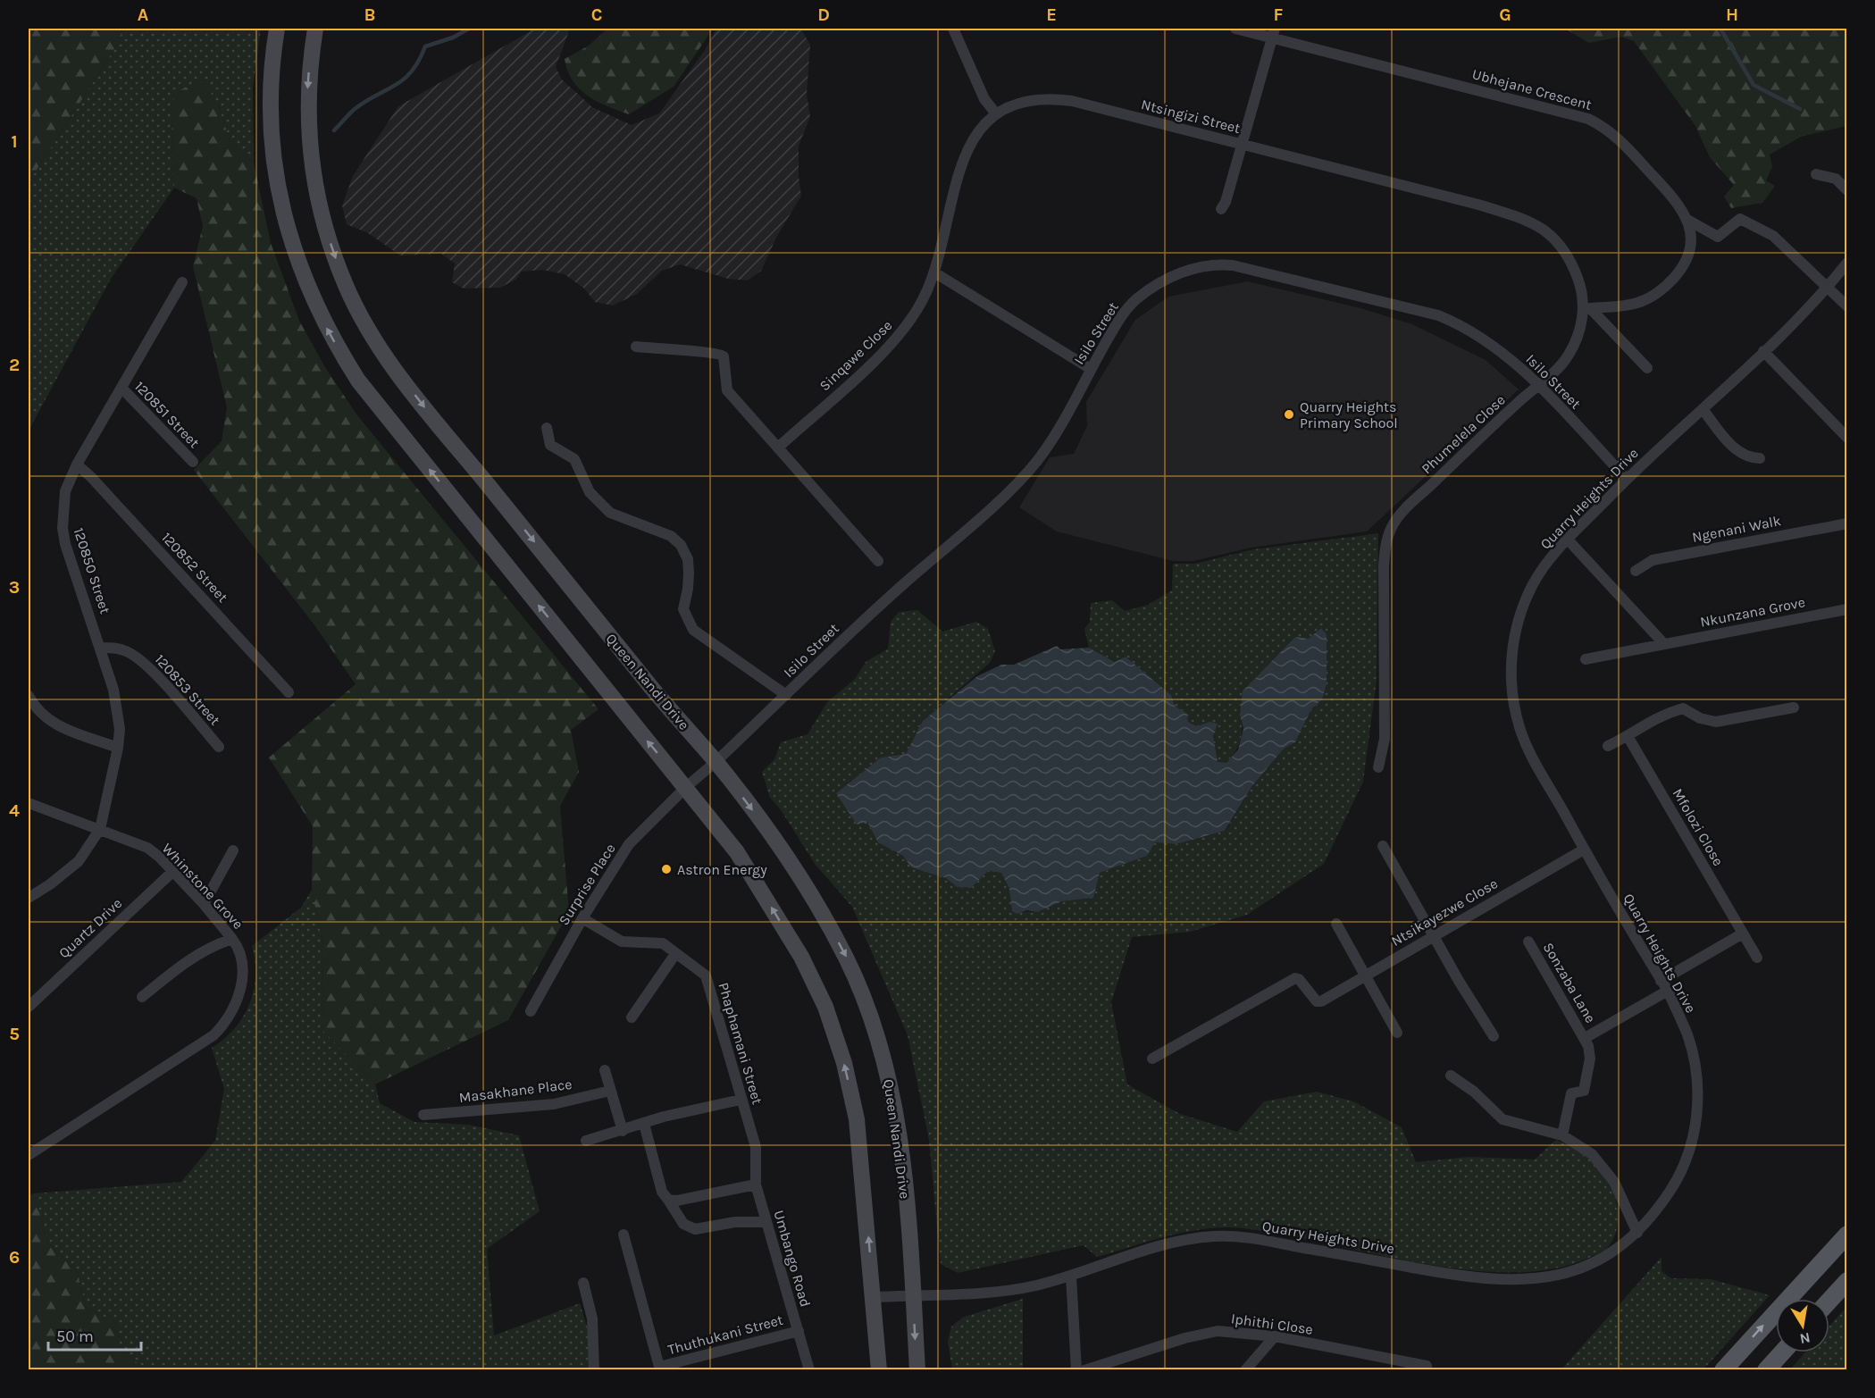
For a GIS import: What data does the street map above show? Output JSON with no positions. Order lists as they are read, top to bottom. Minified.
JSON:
{"streets":{"main road":["Queen Nandi Drive"],"street":["Ubhejane Crescent","Ntsingizi Street","Isilo Street","Sinqawe Close","120851 Street","Phumelela Close","Quarry Heights Drive","Ngenani Walk","120852 Street","120850 Street","Nkunzana Grove","120853 Street","Mfolozi Close","Surprise Place","Whinstone Grove","Ntsikayezwe Close","Quartz Drive","Sonzaba Lane","Phaphamani Street","Masakhane Place","Umbango Road","Iphithi Close","Thuthukani Street"]},"crossings":[["Ubhejane Crescent","Ntsingizi Street"],["Ntsingizi Street","Isilo Street"],["Ntsingizi Street","Phumelela Close"],["Isilo Street","Phumelela Close"],["Isilo Street","Quarry Heights Drive"],["Isilo Street","Queen Nandi Drive"],["Isilo Street","Surprise Place"],["120851 Street","120850 Street"],["Quarry Heights Drive","Queen Nandi Drive"],["Quarry Heights Drive","Ntsikayezwe Close"],["Quarry Heights Drive","Sonzaba Lane"],["120852 Street","120850 Street"],["120850 Street","120853 Street"],["120850 Street","Whinstone Grove"],["Surprise Place","Phaphamani Street"],["Whinstone Grove","Quartz Drive"],["Phaphamani Street","Umbango Road"],["Umbango Road","Thuthukani Street"]],"places":["Quarry Heights Primary School","Astron Energy"],"scale_bar":"50 m","north":"bottom","grid":{"columns":["A","B","C","D","E","F","G","H"],"rows":["1","2","3","4","5","6"]}}
